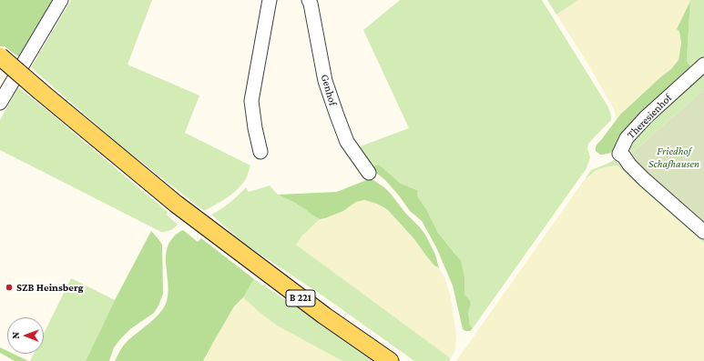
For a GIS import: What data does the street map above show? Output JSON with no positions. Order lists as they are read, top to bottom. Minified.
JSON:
{"streets":{"main road":["B 221"],"street":["Genhof","Theresienhof"]},"parks":["Friedhof Schafhausen"],"places":["SZB Heinsberg"],"north":"left"}
